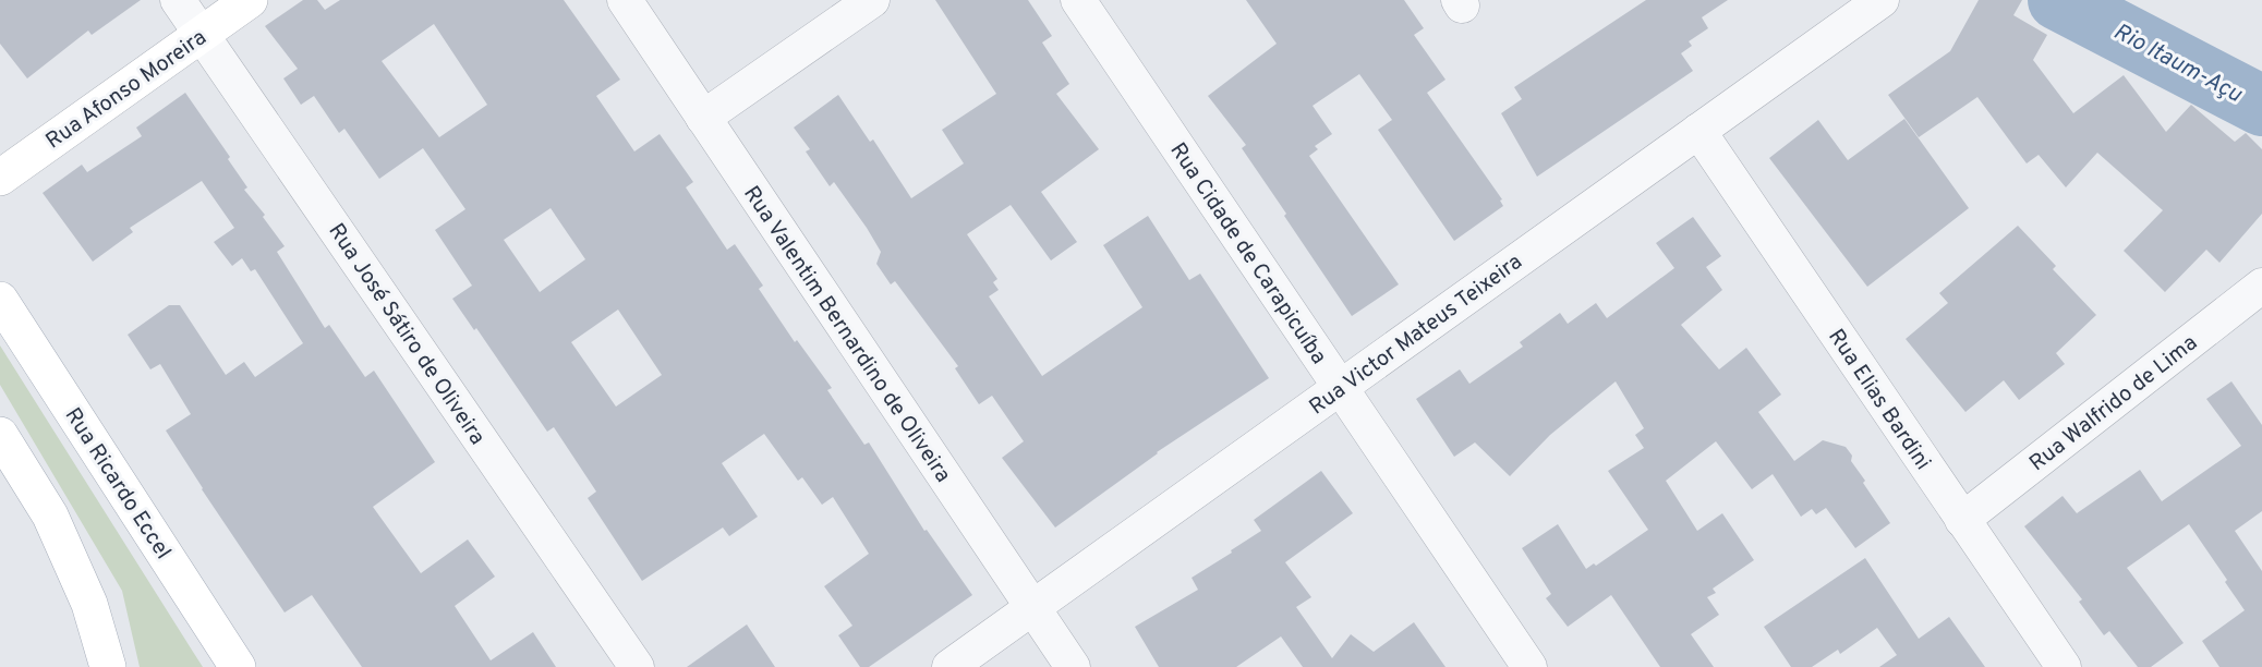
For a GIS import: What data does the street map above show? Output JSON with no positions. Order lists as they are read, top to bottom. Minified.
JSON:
{"streets":{"main road":["Rua Afonso Moreira","Rua Ricardo Eccel"],"street":["Rua Cidade de Carapicuíba","Rua José Sátiro de Oliveira","Rua Valentim Bernardino de Oliveira","Rua Victor Mateus Teixeira","Rua Elias Bardini","Rua Walfrido de Lima"]},"crossings":[["Rua Afonso Moreira","Rua José Sátiro de Oliveira"],["Rua Cidade de Carapicuíba","Rua Victor Mateus Teixeira"],["Rua Valentim Bernardino de Oliveira","Rua Victor Mateus Teixeira"],["Rua Victor Mateus Teixeira","Rua Elias Bardini"],["Rua Elias Bardini","Rua Walfrido de Lima"]],"water":["Rio Itaum-Açu"]}
